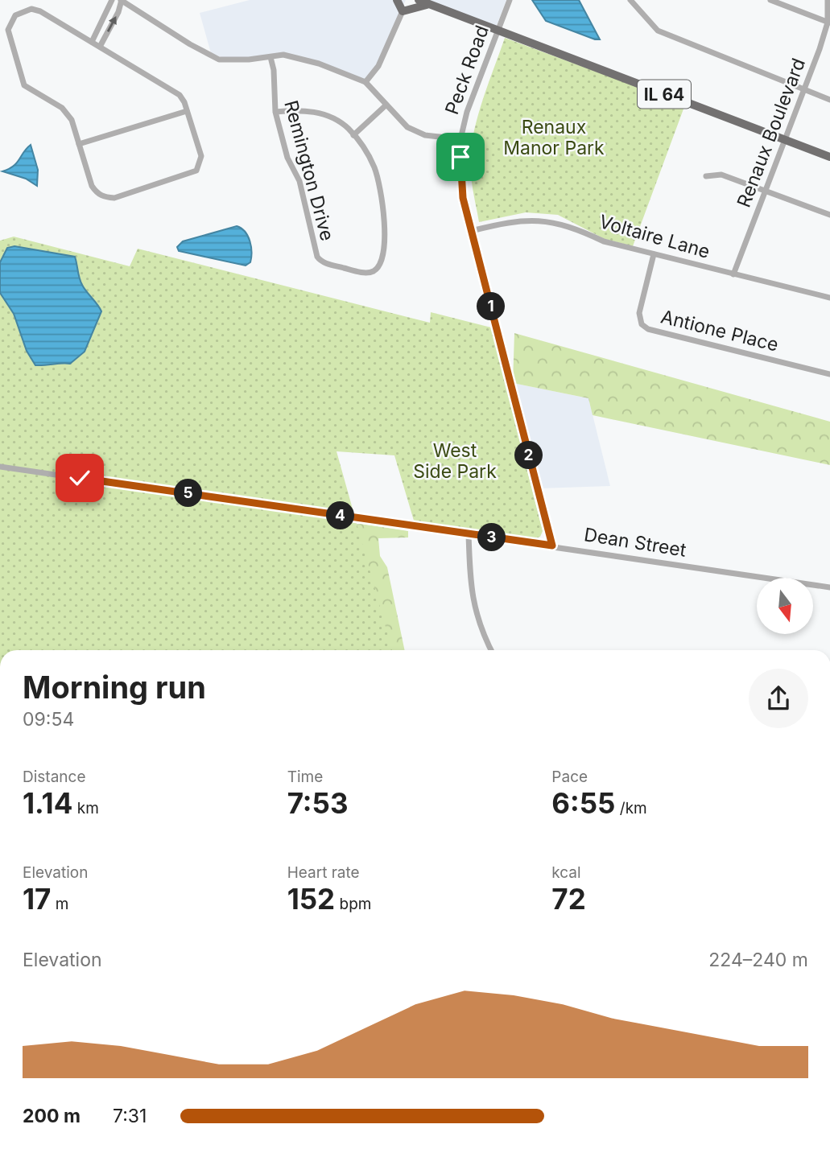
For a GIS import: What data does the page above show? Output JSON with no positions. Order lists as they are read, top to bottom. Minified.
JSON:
{"streets":{"main road":["IL 64"],"street":["Peck Road","Renaux Boulevard","Remington Drive","Voltaire Lane","Antione Place","Dean Street"]},"crossings":[["Peck Road","IL 64"],["Peck Road","Voltaire Lane"],["Peck Road","Dean Street"],["IL 64","Renaux Boulevard"],["Renaux Boulevard","Voltaire Lane"],["Voltaire Lane","Antione Place"]],"parks":["Renaux Manor Park","West Side Park"],"north":"bottom","page":{"pins":["1","2","5","4","3"],"heading":["Morning run","09:54"],"stats":[["Distance","1.14 km"],["Time","7:53"],["Pace","6:55 /km"],["Elevation","17 m"],["Heart rate","152 bpm"],["kcal","72"]],"chart":["Elevation","224–240 m"],"list":[{"name":"200 m","note":"7:31"}]}}
